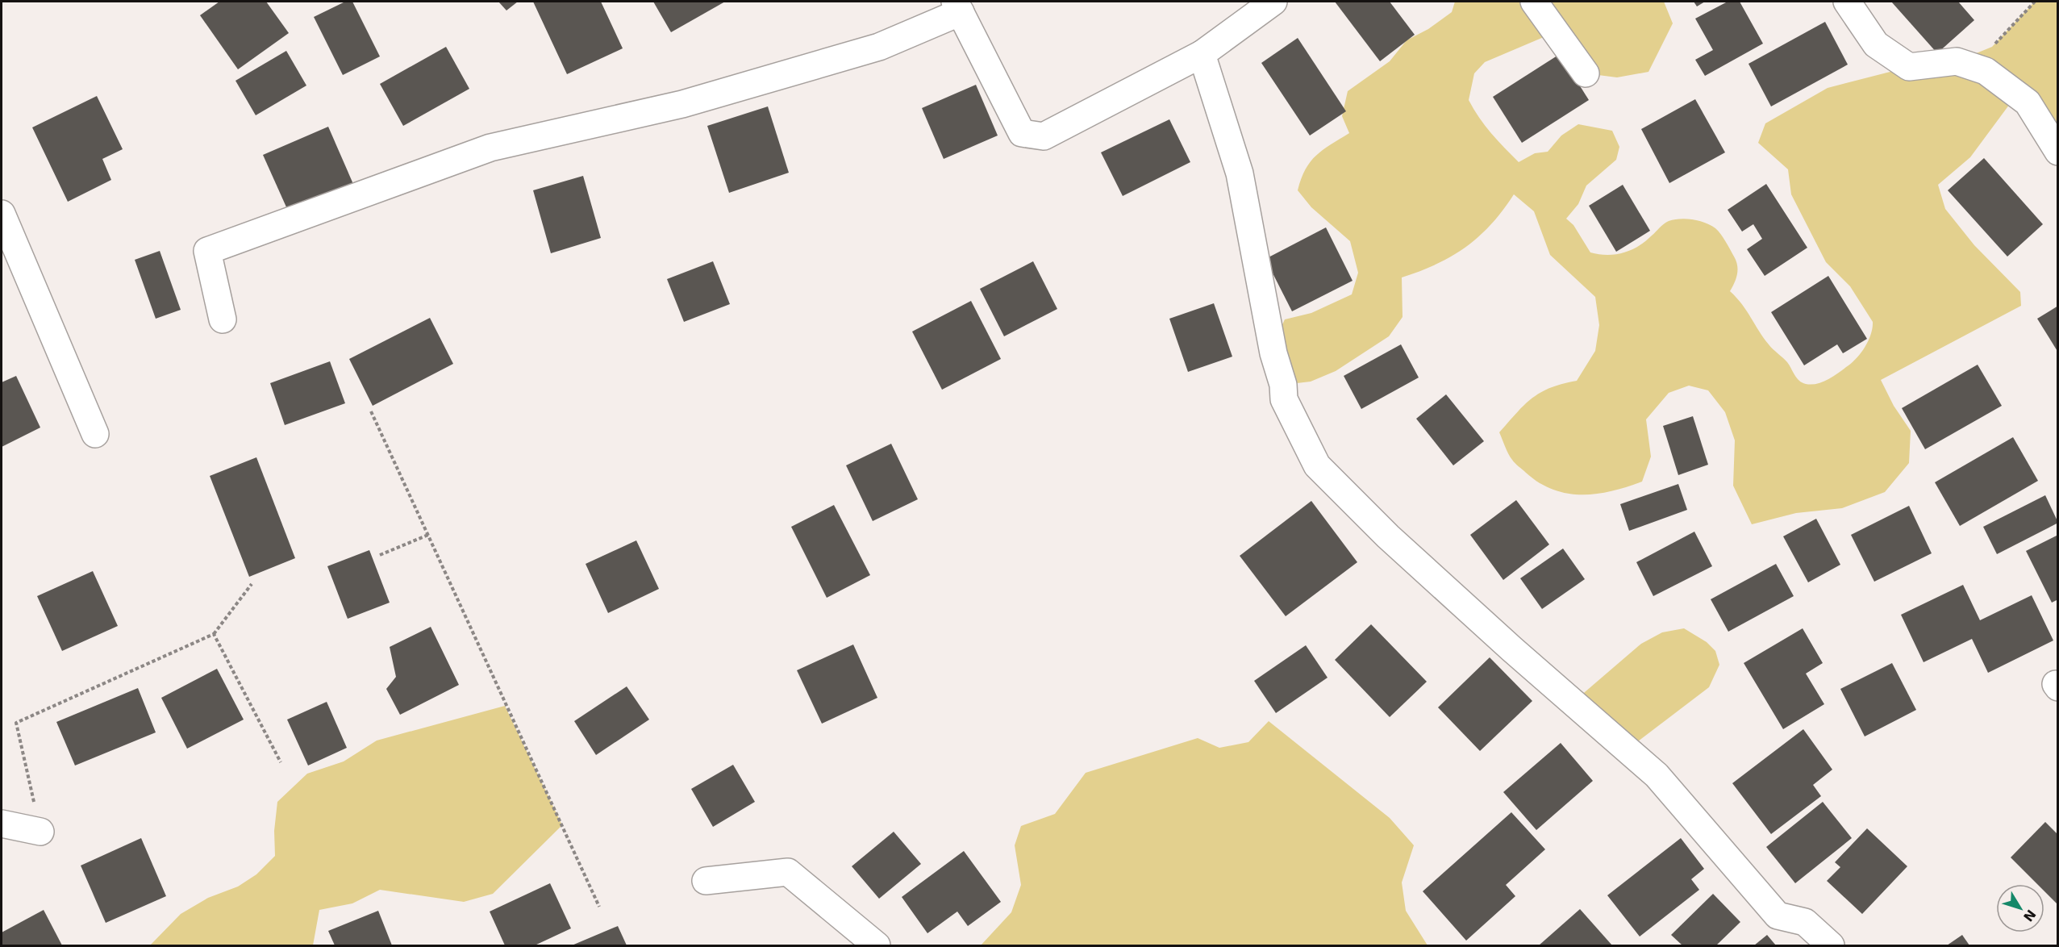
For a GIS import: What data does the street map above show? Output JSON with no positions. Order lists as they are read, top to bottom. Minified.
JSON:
{"north":"bottom right"}
